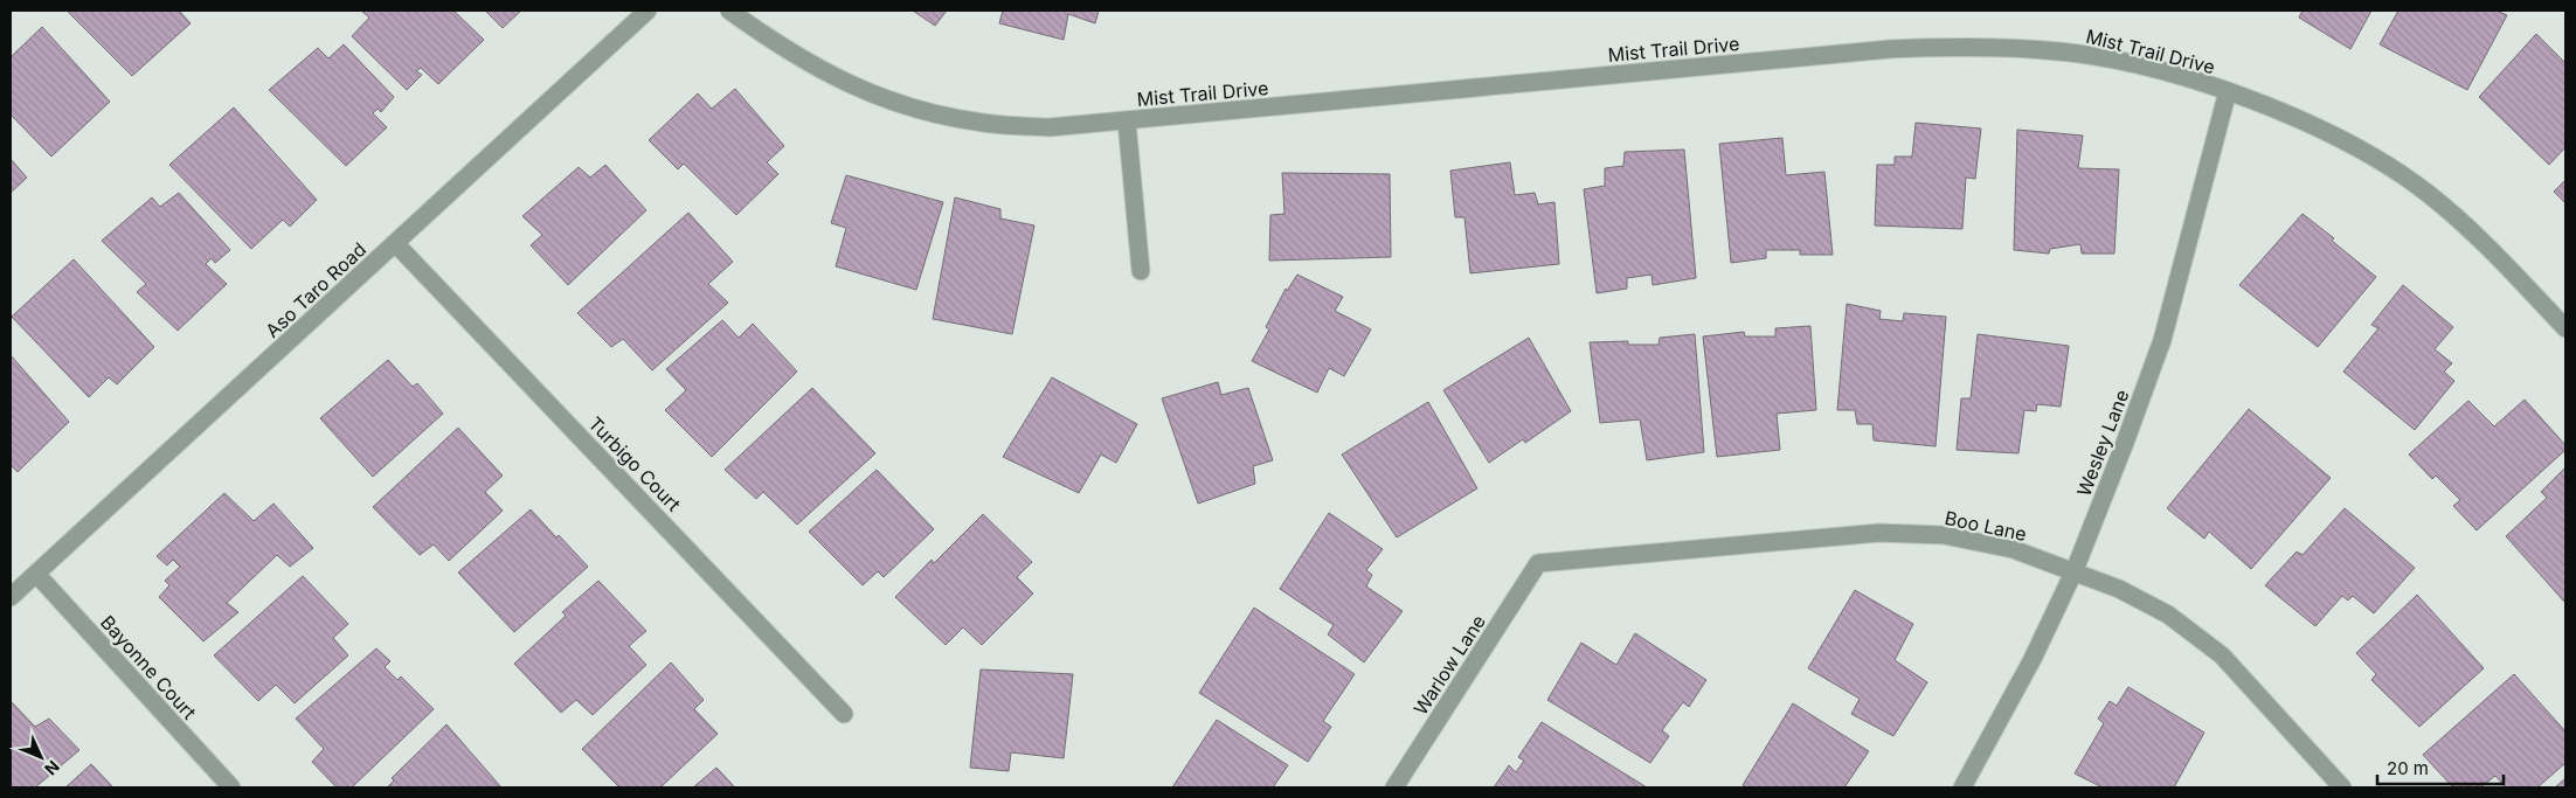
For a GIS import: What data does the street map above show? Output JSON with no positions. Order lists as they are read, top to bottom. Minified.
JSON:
{"streets":{"street":["Mist Trail Drive","Aso Taro Road","Wesley Lane","Turbigo Court","Boo Lane","Warlow Lane","Bayonne Court"]},"crossings":[["Mist Trail Drive","Wesley Lane"],["Aso Taro Road","Turbigo Court"],["Aso Taro Road","Bayonne Court"],["Wesley Lane","Boo Lane"],["Boo Lane","Warlow Lane"]],"scale_bar":"20 m","north":"bottom right"}
